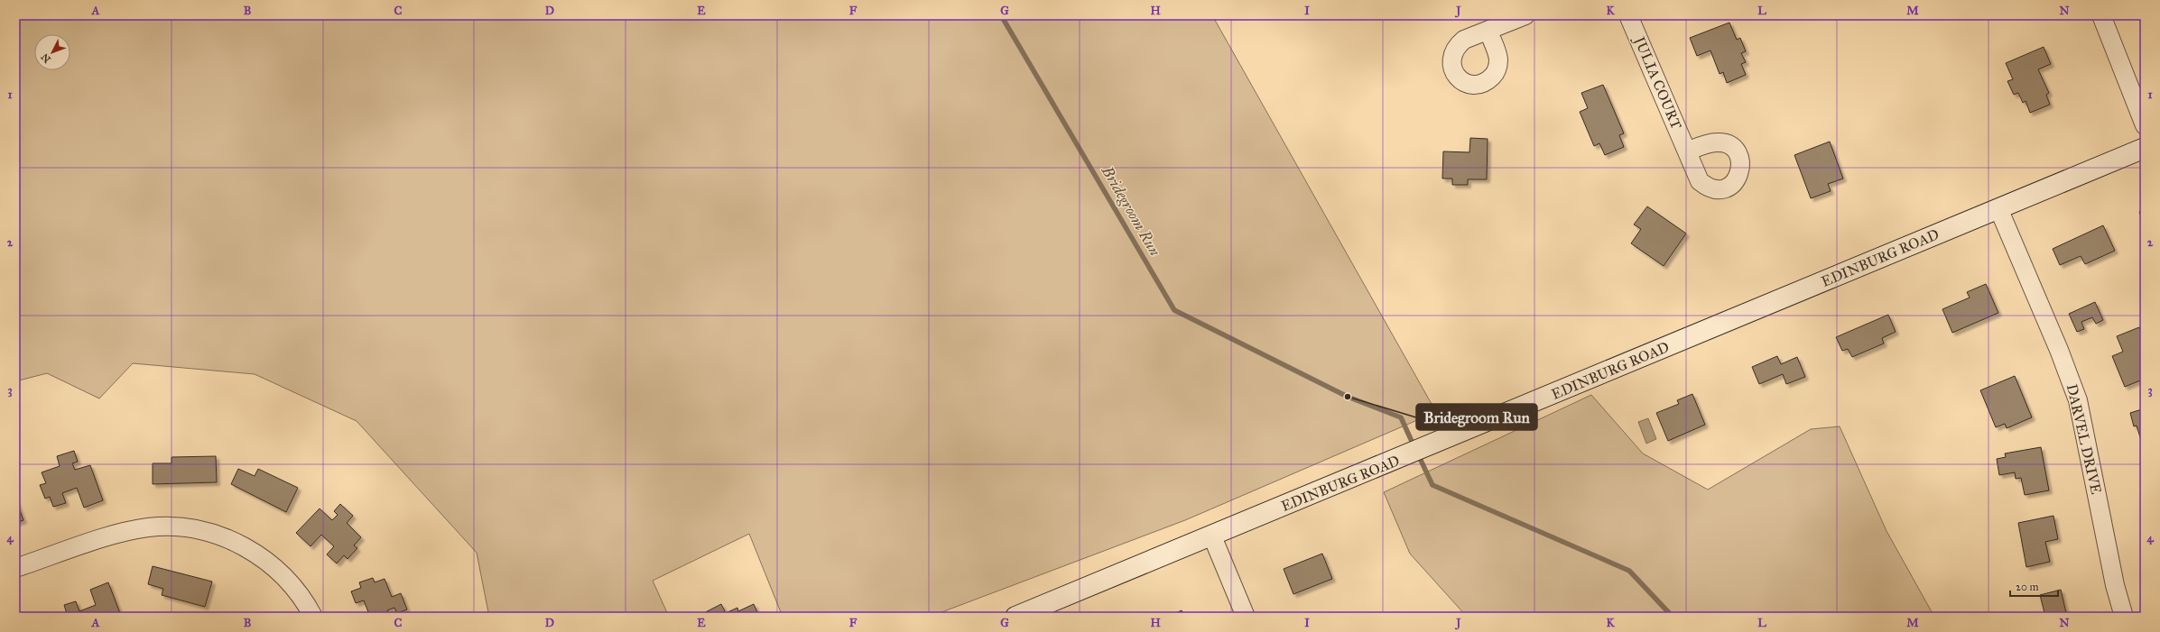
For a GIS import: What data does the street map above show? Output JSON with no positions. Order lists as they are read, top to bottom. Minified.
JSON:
{"streets":{"main road":["EDINBURG ROAD"],"street":["JULIA COURT","DARVEL DRIVE"]},"crossings":[["EDINBURG ROAD","DARVEL DRIVE"]],"water":["Bridegroom Run"],"places":["Bridegroom Run"],"scale_bar":"20 m","north":"bottom left","grid":{"columns":["A","B","C","D","E","F","G","H","I","J","K","L","M","N"],"rows":["1","2","3","4"]}}
